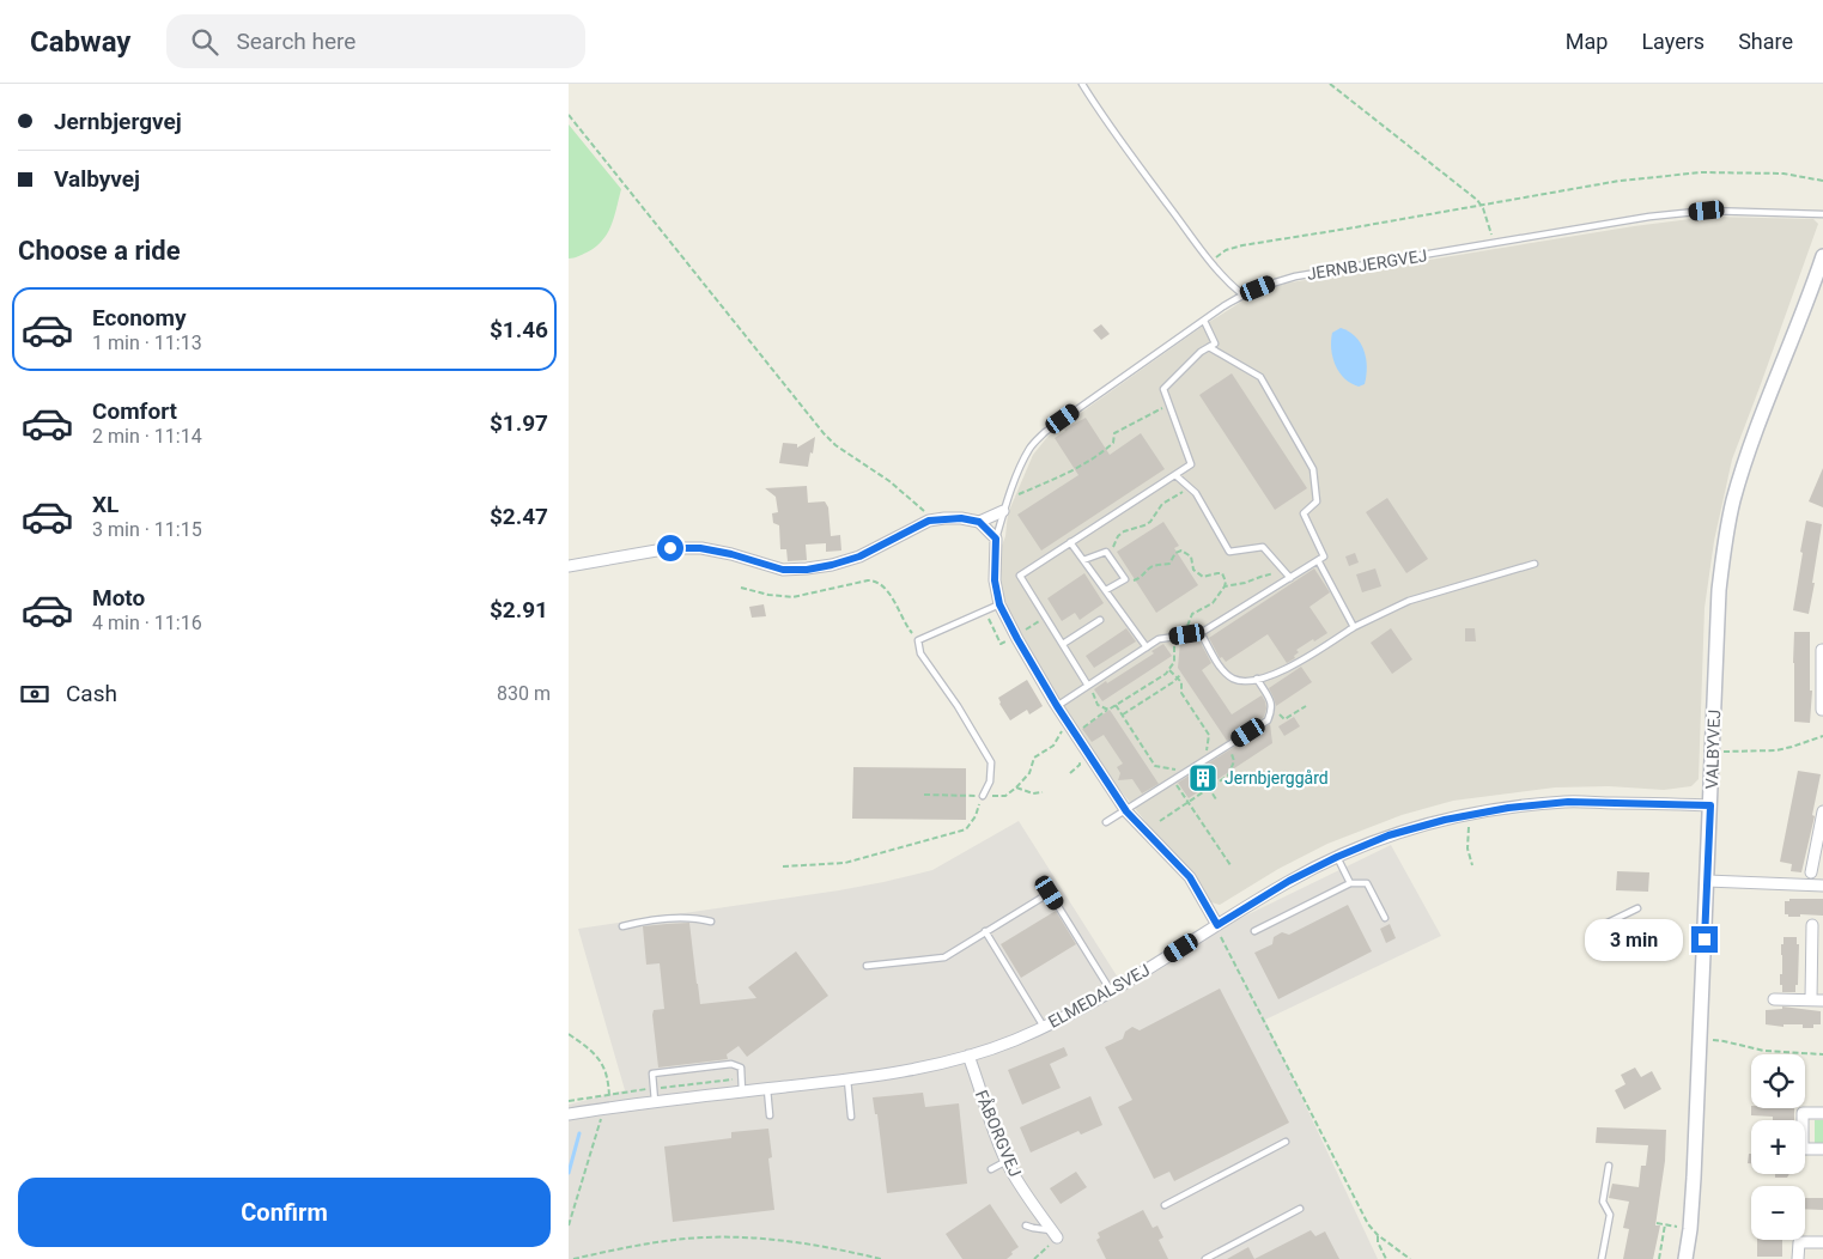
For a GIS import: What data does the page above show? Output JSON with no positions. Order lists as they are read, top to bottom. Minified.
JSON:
{"streets":{"street":["VALBYVEJ","ELMEDALSVEJ","FÅBORGVEJ"],"lane":["JERNBJERGVEJ"]},"crossings":[["VALBYVEJ","ELMEDALSVEJ"],["ELMEDALSVEJ","FÅBORGVEJ"]],"places":{"building":["Jernbjerggård"]},"page":{"header":"Cabway","search":"Search here","nav":["Map","Layers","Share"],"banner":["Jernbjergvej","Valbyvej"],"heading":"Choose a ride","list":[{"name":"Economy","note":"1 min · 11:13","value":"$1.46"},{"name":"Comfort","note":"2 min · 11:14","value":"$1.97"},{"name":"XL","note":"3 min · 11:15","value":"$2.47"},{"name":"Moto","note":"4 min · 11:16","value":"$2.91"}],"pay":["Cash","830 m"],"bubble":"3 min","map_buttons":["+","−"],"buttons":"Confirm"}}
